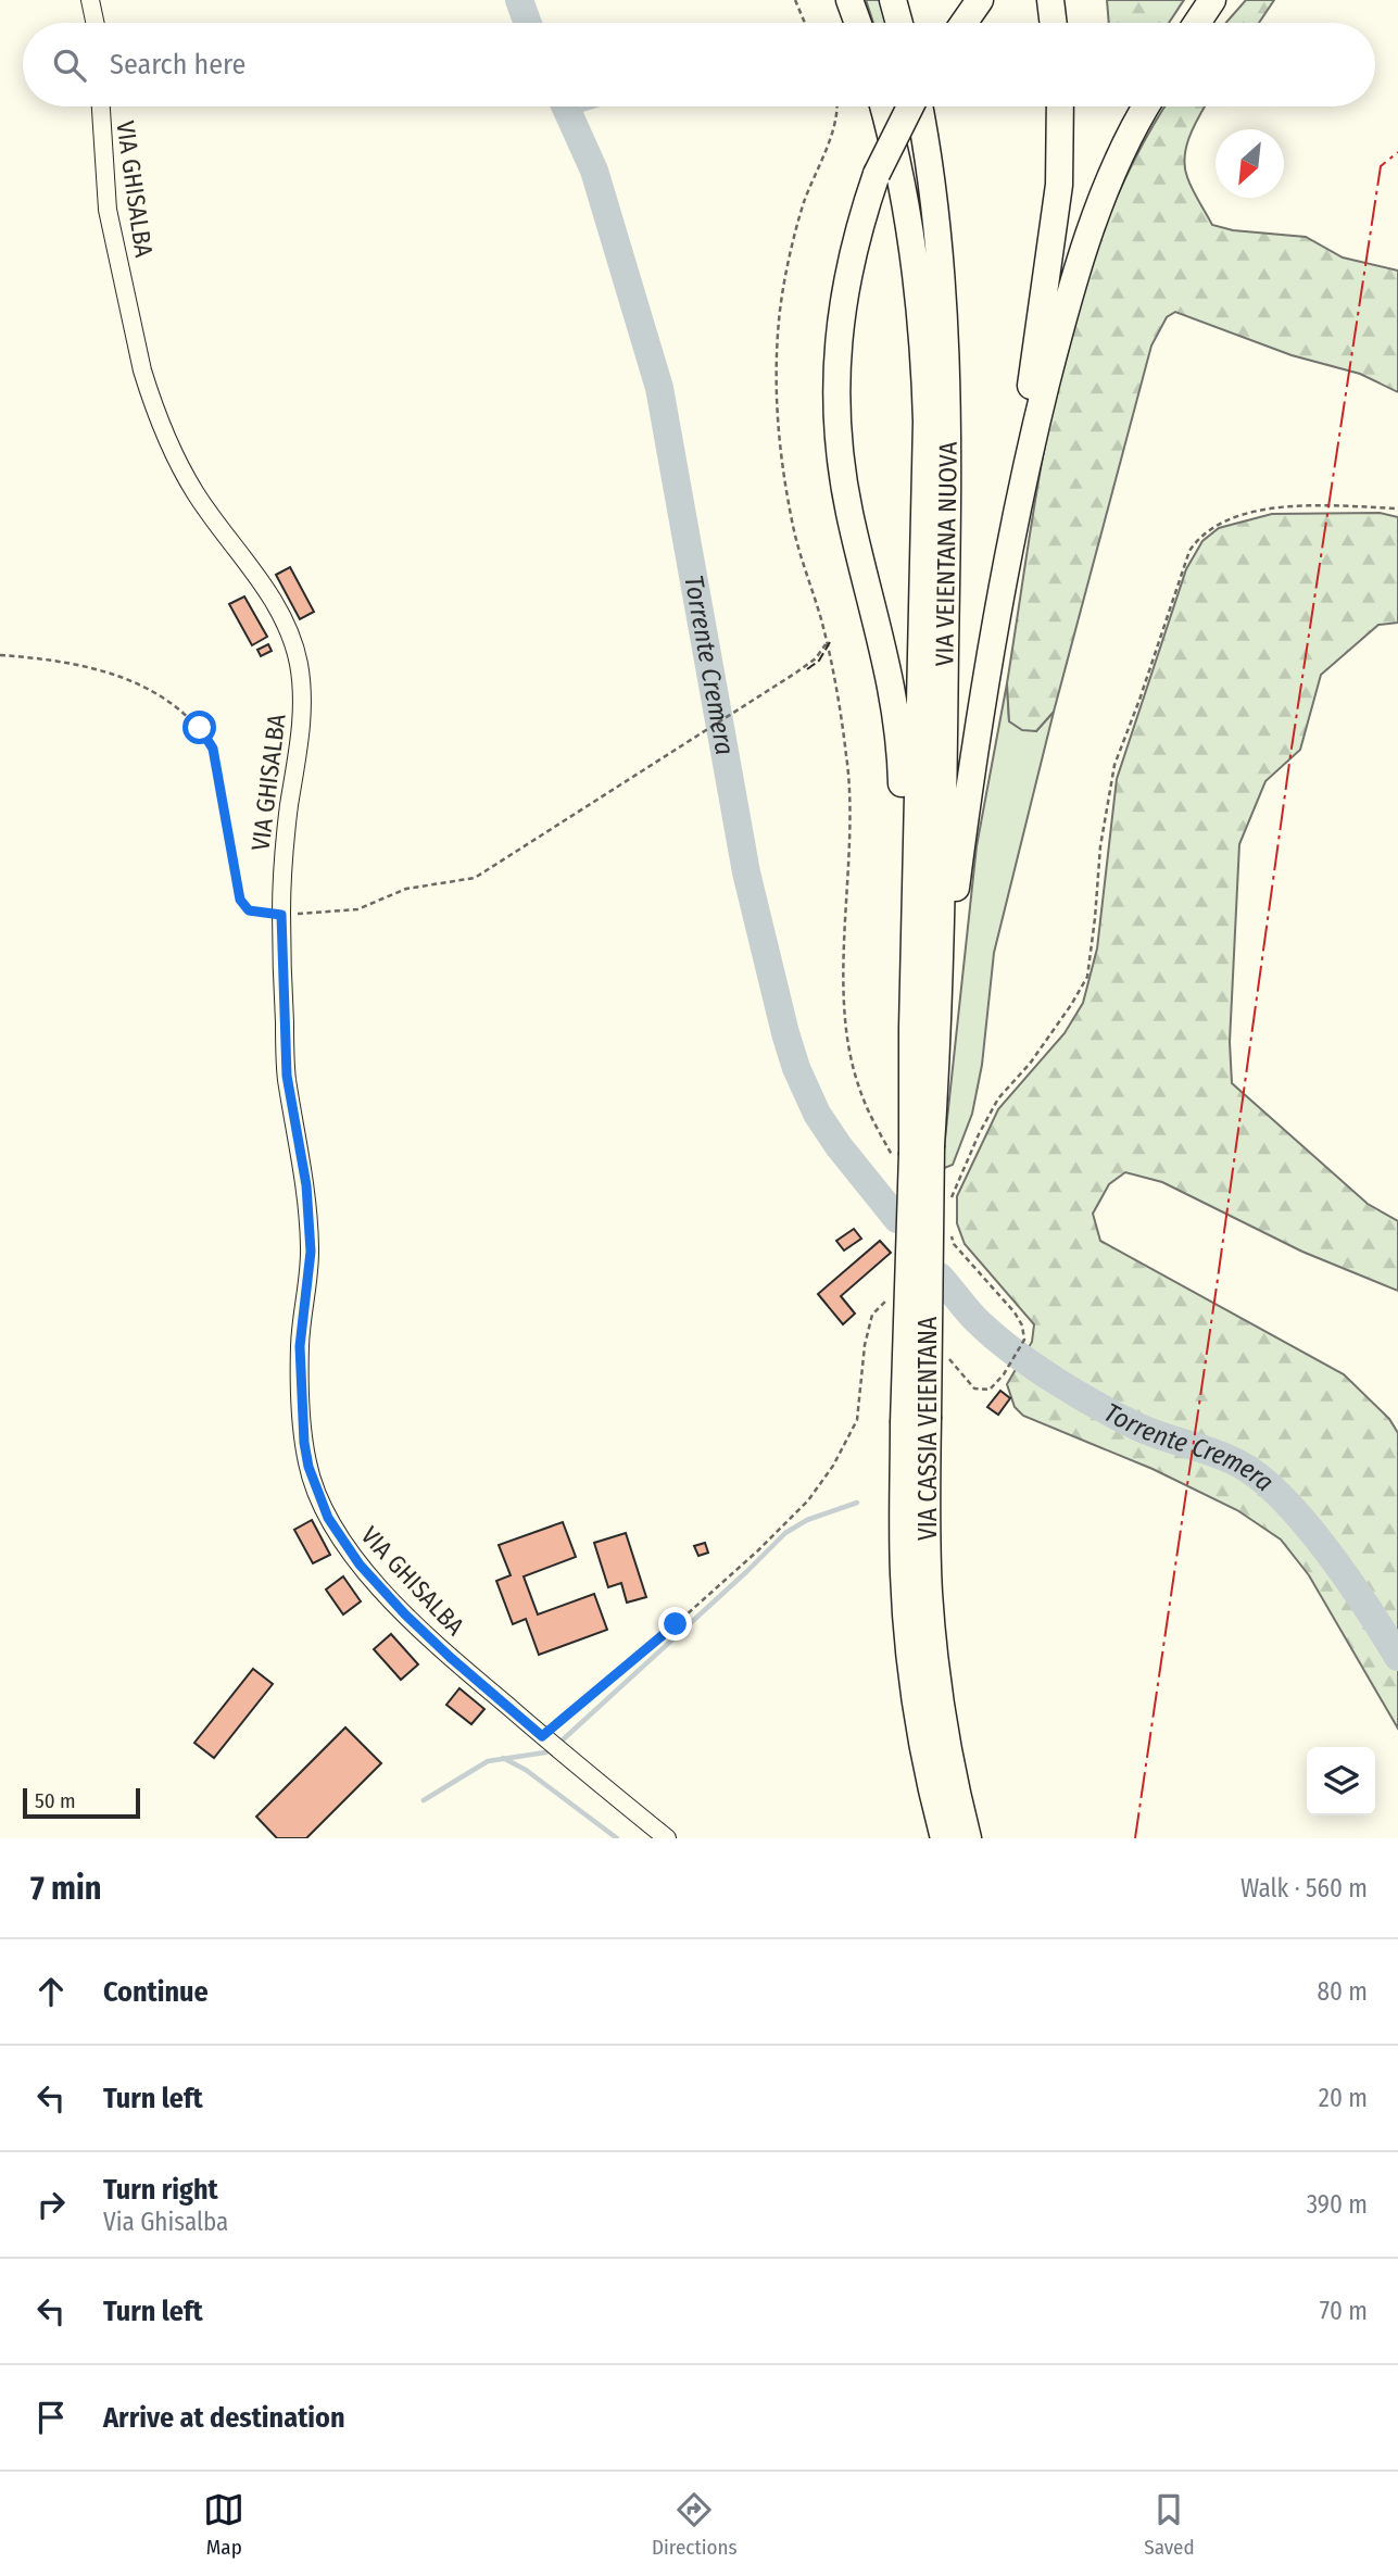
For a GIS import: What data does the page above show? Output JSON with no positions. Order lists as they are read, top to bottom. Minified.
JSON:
{"streets":{"highway":["VIA VEIENTANA NUOVA","VIA CASSIA VEIENTANA"],"street":["VIA GHISALBA"]},"crossings":[["VIA VEIENTANA NUOVA","VIA CASSIA VEIENTANA"]],"water":["Torrente Cremera"],"scale_bar":"50 m","north":"bottom left","page":{"search":"Search here","scale":"50 m","heading":["7 min","Walk · 560 m"],"list":[["Continue","80 m"],["Turn left","20 m"],["Turn right","Via Ghisalba","390 m"],["Turn left","70 m"],"Arrive at destination"],"nav":["Map","Directions","Saved"]}}
